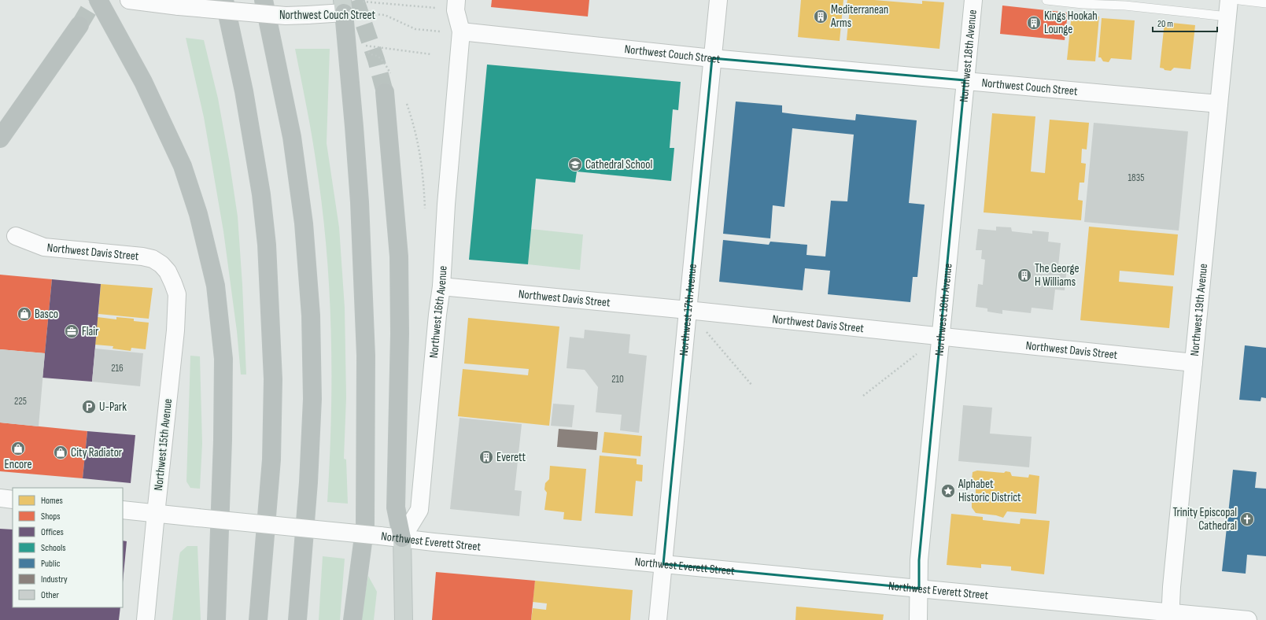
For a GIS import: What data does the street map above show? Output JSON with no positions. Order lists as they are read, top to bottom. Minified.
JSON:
{"streets":{"street":["Northwest Couch Street","Northwest 18th Avenue","Northwest Davis Street","Northwest 17th Avenue","Northwest 19th Avenue","Northwest 16th Avenue","Northwest 15th Avenue","Northwest Everett Street"]},"crossings":[["Northwest Couch Street","Northwest 18th Avenue"],["Northwest Couch Street","Northwest 17th Avenue"],["Northwest Couch Street","Northwest 19th Avenue"],["Northwest Couch Street","Northwest 16th Avenue"],["Northwest 18th Avenue","Northwest Davis Street"],["Northwest 18th Avenue","Northwest Everett Street"],["Northwest Davis Street","Northwest 17th Avenue"],["Northwest Davis Street","Northwest 19th Avenue"],["Northwest Davis Street","Northwest 16th Avenue"],["Northwest Davis Street","Northwest 15th Avenue"],["Northwest 17th Avenue","Northwest Everett Street"],["Northwest 19th Avenue","Northwest Everett Street"],["Northwest 16th Avenue","Northwest Everett Street"],["Northwest 15th Avenue","Northwest Everett Street"]],"places":{"building":["Mediterranean Arms","Kings Hookah Lounge","The George H Williams","Everett"],"school or university":["Cathedral School"],"shop":["Basco","Encore","City Radiator"],"office":["Flair"],"parking":["U-Park"],"place":["Alphabet Historic District"],"church":["Trinity Episcopal Cathedral"]},"house_numbers":["1835","216","210","225"],"legend":["Homes","Shops","Offices","Schools","Public","Industry","Other"],"scale_bar":"20 m"}
